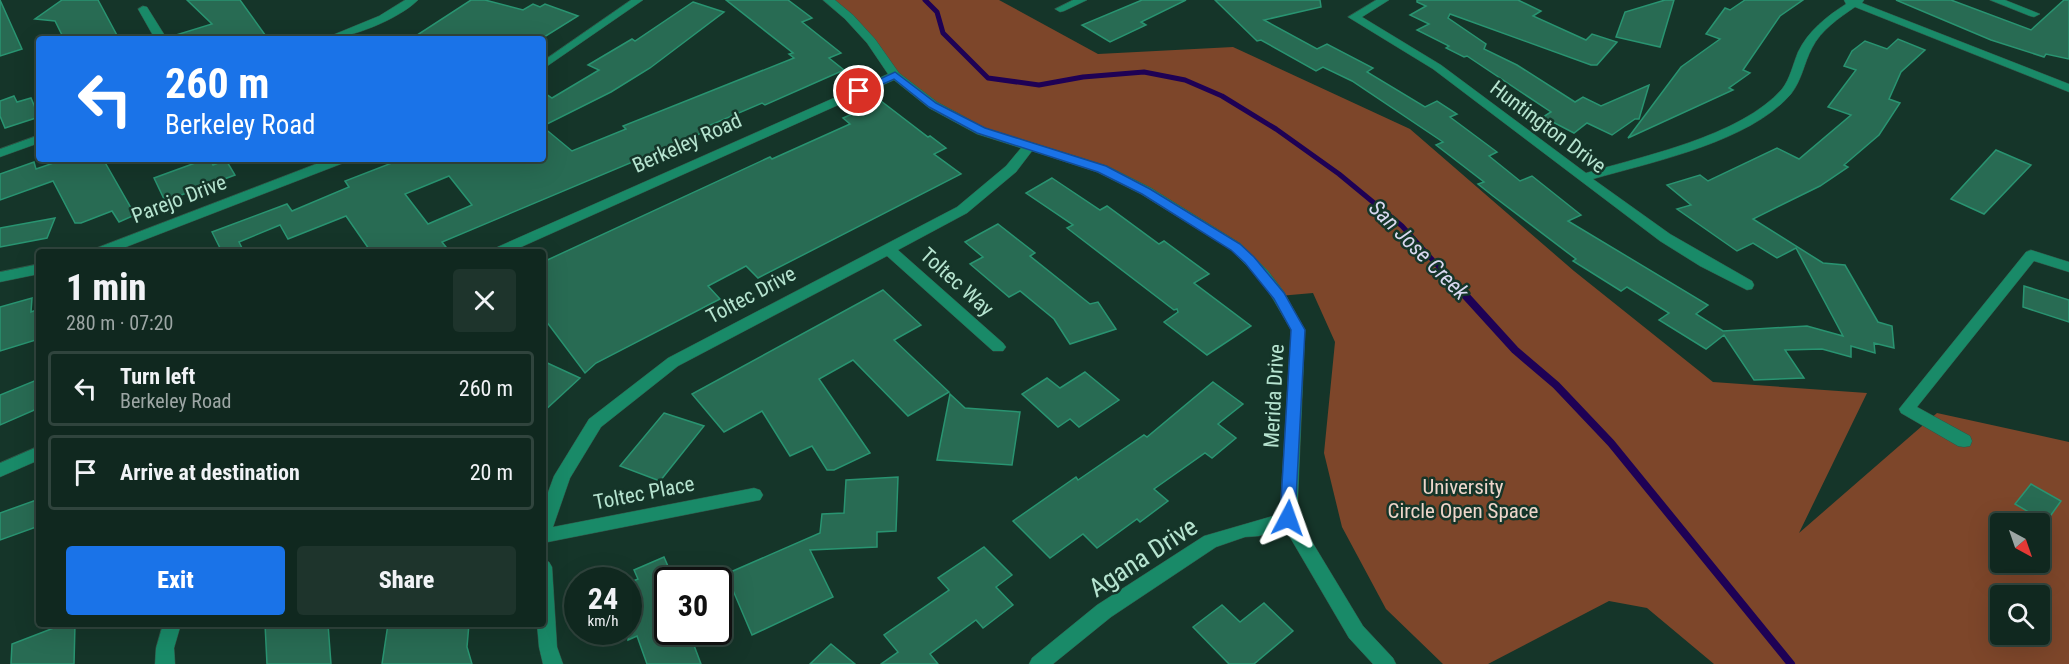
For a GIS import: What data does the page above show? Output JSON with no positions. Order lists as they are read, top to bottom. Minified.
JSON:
{"streets":{"street":["Huntington Drive","Berkeley Road","Parejo Drive","Toltec Way","Toltec Drive","Merida Drive","Toltec Place","Agana Drive"]},"crossings":[["Berkeley Road","Merida Drive"],["Toltec Way","Toltec Drive"],["Toltec Drive","Merida Drive"],["Merida Drive","Agana Drive"]],"water":["San Jose Creek"],"parks":["University Circle Open Space"],"north":"bottom right","page":{"turn":["260 m","Berkeley Road"],"heading":["1 min","280 m · 07:20"],"list":[{"name":"Turn left","note":"Berkeley Road","value":"260 m"},{"name":"Arrive at destination","value":"20 m"}],"buttons":["Exit","Share"],"speed":"24 km/h","limit":"30"}}
